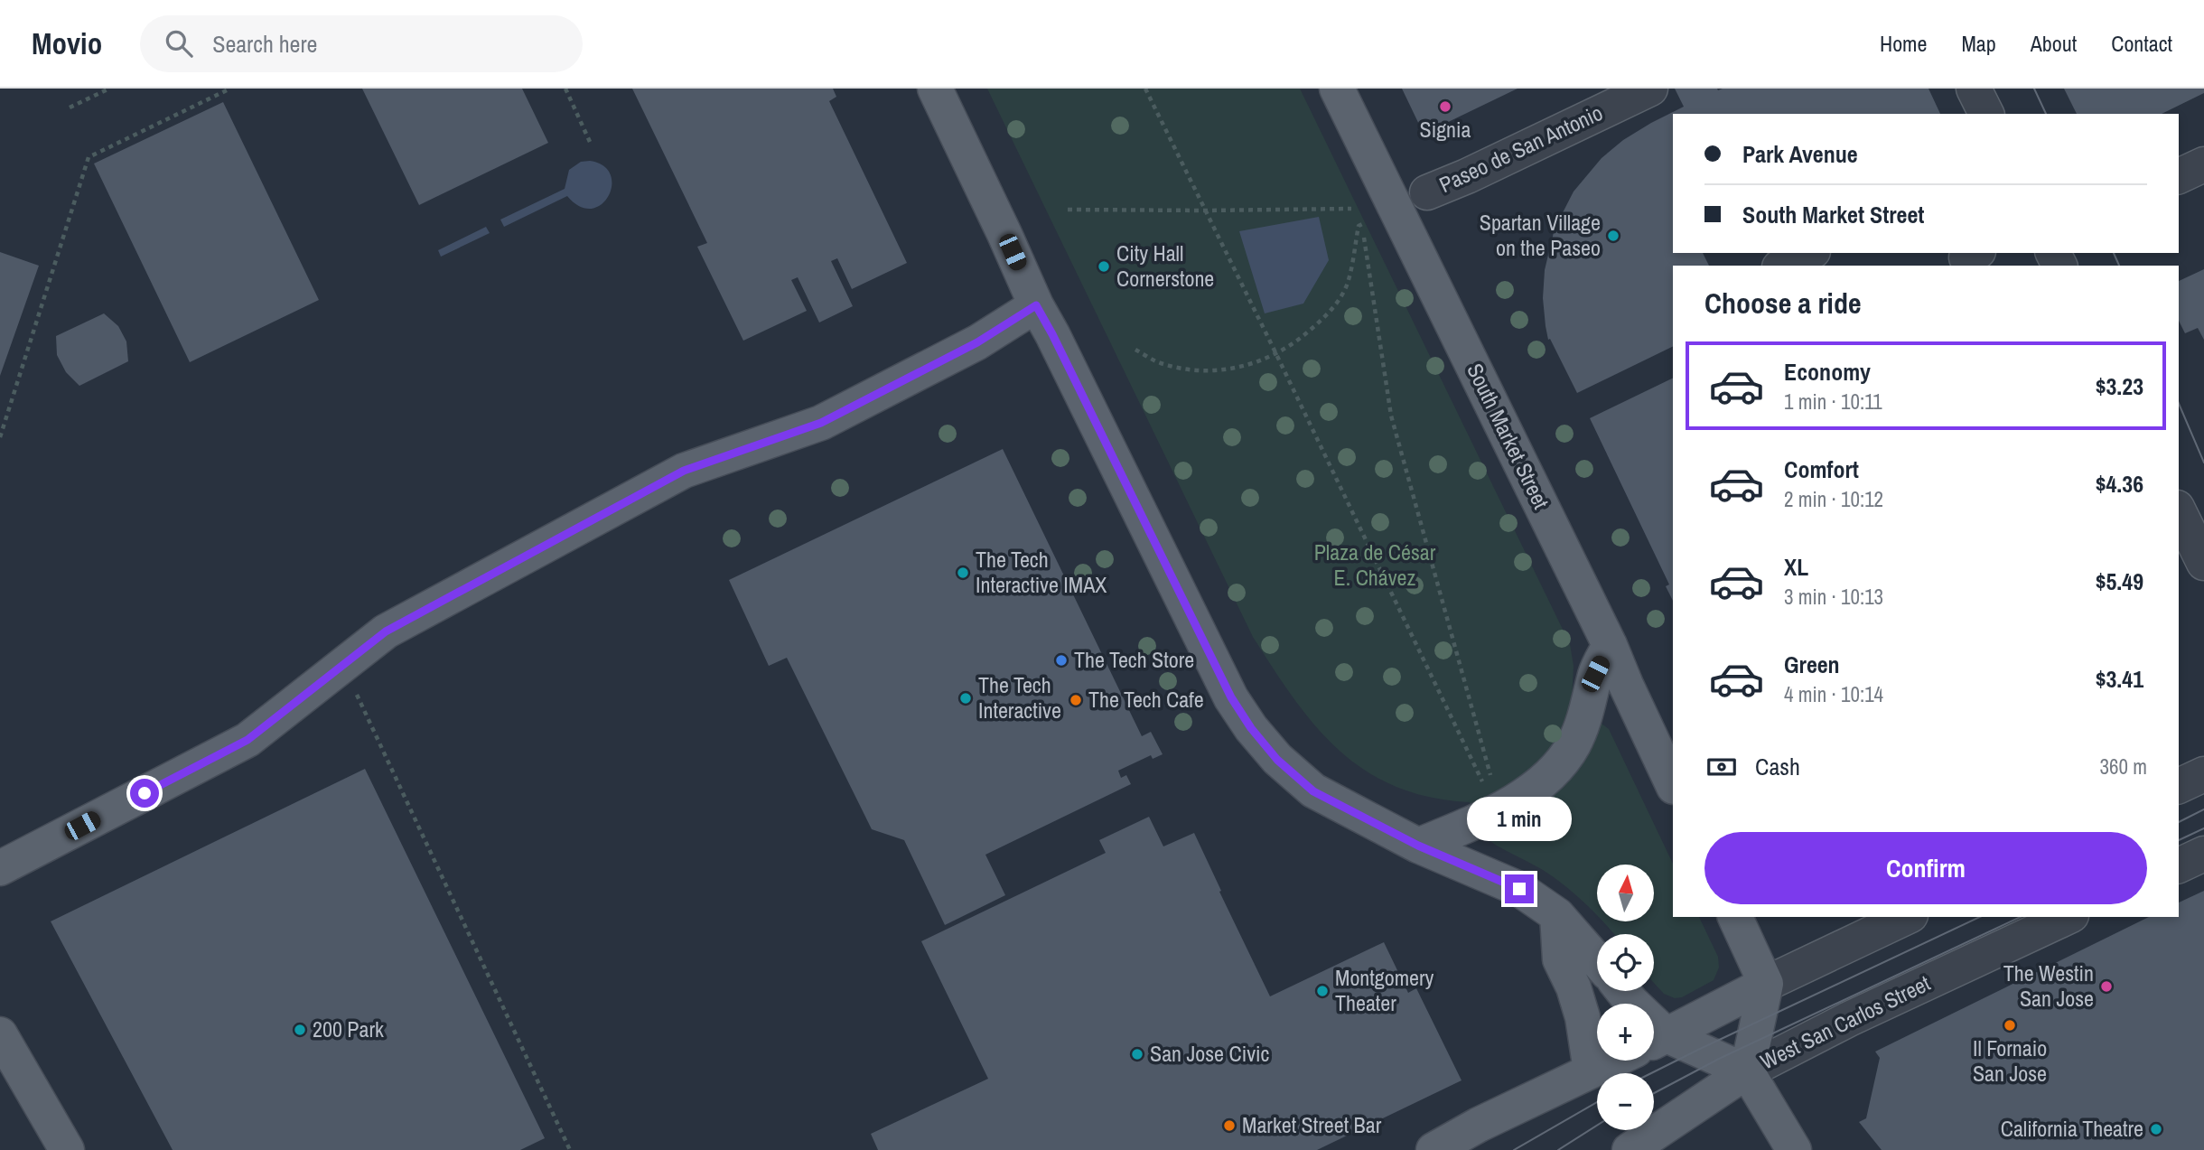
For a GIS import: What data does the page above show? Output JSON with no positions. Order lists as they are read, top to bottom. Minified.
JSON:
{"streets":{"main road":["South Market Street","West San Carlos Street"],"street":["Paseo de San Antonio"]},"parks":["Plaza de César E. Chávez"],"places":["Signia","Spartan Village on the Paseo","City Hall Cornerstone","The Tech Interactive IMAX","The Tech Store","The Tech Interactive","The Tech Cafe","The Westin San Jose","Montgomery Theater","Il Fornaio San Jose","200 Park","San Jose Civic","Market Street Bar","California Theatre"],"north":"top","page":{"header":"Movio","search":"Search here","nav":["Home","Map","About","Contact"],"banner":["Park Avenue","South Market Street"],"heading":"Choose a ride","list":[{"name":"Economy","note":"1 min · 10:11","value":"$3.23"},{"name":"Comfort","note":"2 min · 10:12","value":"$4.36"},{"name":"XL","note":"3 min · 10:13","value":"$5.49"},{"name":"Green","note":"4 min · 10:14","value":"$3.41"}],"pay":["Cash","360 m"],"bubble":"1 min","buttons":"Confirm","map_buttons":["+","−"]}}
